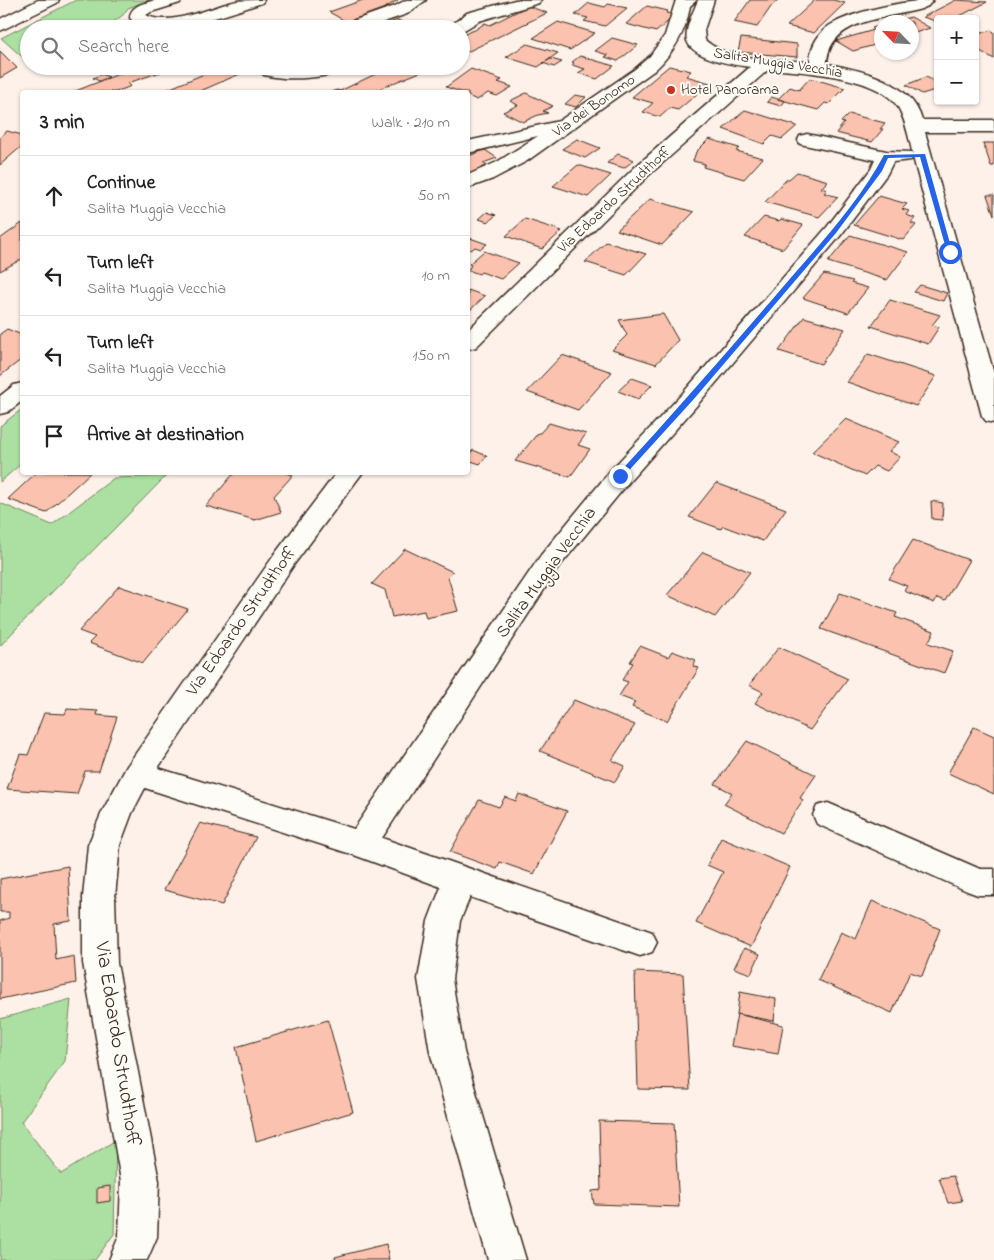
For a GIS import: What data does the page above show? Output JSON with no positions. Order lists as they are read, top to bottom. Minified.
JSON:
{"streets":{"street":["Salita Muggia Vecchia","Via dei Bonomo","Via Edoardo Strudthoff"]},"crossings":[["Salita Muggia Vecchia","Via Edoardo Strudthoff"]],"places":["Hotel Panorama"],"north":"top left","page":{"map_buttons":["+","−"],"search":"Search here","heading":["3 min","Walk · 210 m"],"list":[["Continue","Salita Muggia Vecchia","50 m"],["Turn left","Salita Muggia Vecchia","10 m"],["Turn left","Salita Muggia Vecchia","150 m"],"Arrive at destination"]}}
